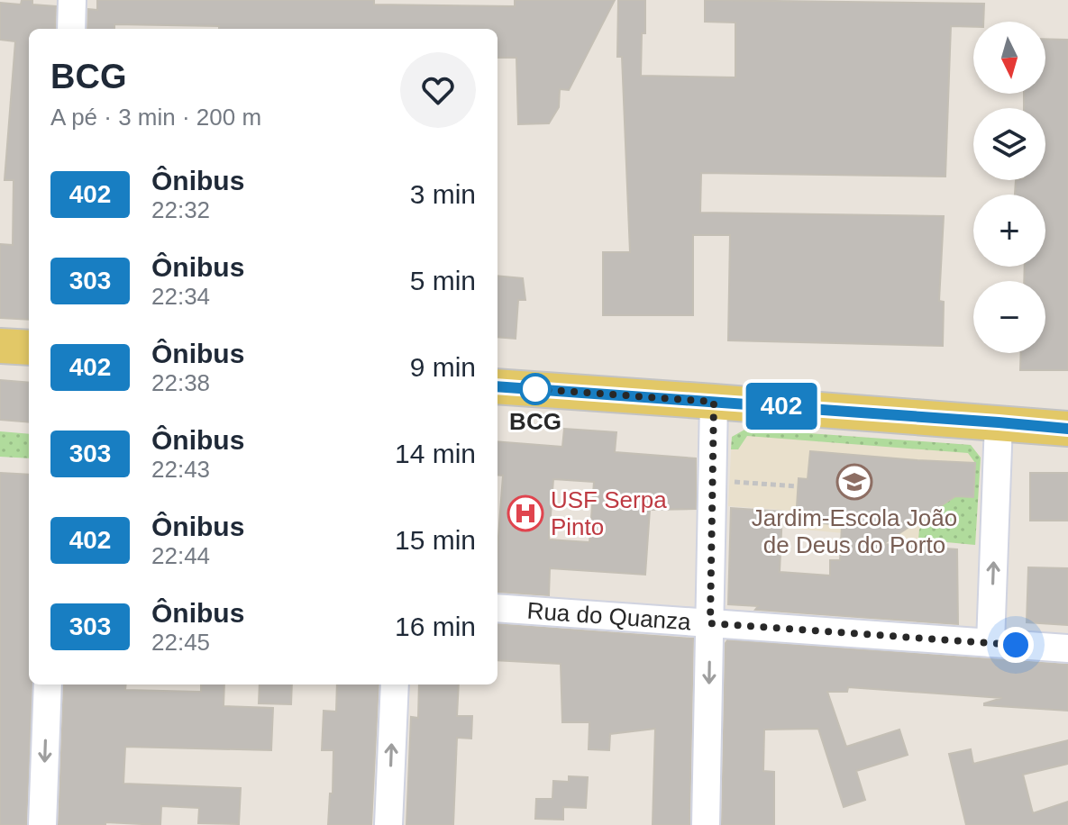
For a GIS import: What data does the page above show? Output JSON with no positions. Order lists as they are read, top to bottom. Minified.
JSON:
{"streets":{"street":["Rua do Quanza"]},"places":{"other":["BCG"],"school or university":["Jardim-Escola João de Deus do Porto"],"hospital":["USF Serpa Pinto"]},"lines":["bus line 402"],"north":"bottom","page":{"on_map":"402","map_buttons":["+","−"],"heading":["BCG","A pé · 3 min · 200 m"],"list":[{"mark":"402","name":"Ônibus","note":"22:32","value":"3 min"},{"mark":"303","name":"Ônibus","note":"22:34","value":"5 min"},{"mark":"402","name":"Ônibus","note":"22:38","value":"9 min"},{"mark":"303","name":"Ônibus","note":"22:43","value":"14 min"},{"mark":"402","name":"Ônibus","note":"22:44","value":"15 min"},{"mark":"303","name":"Ônibus","note":"22:45","value":"16 min"}]}}
